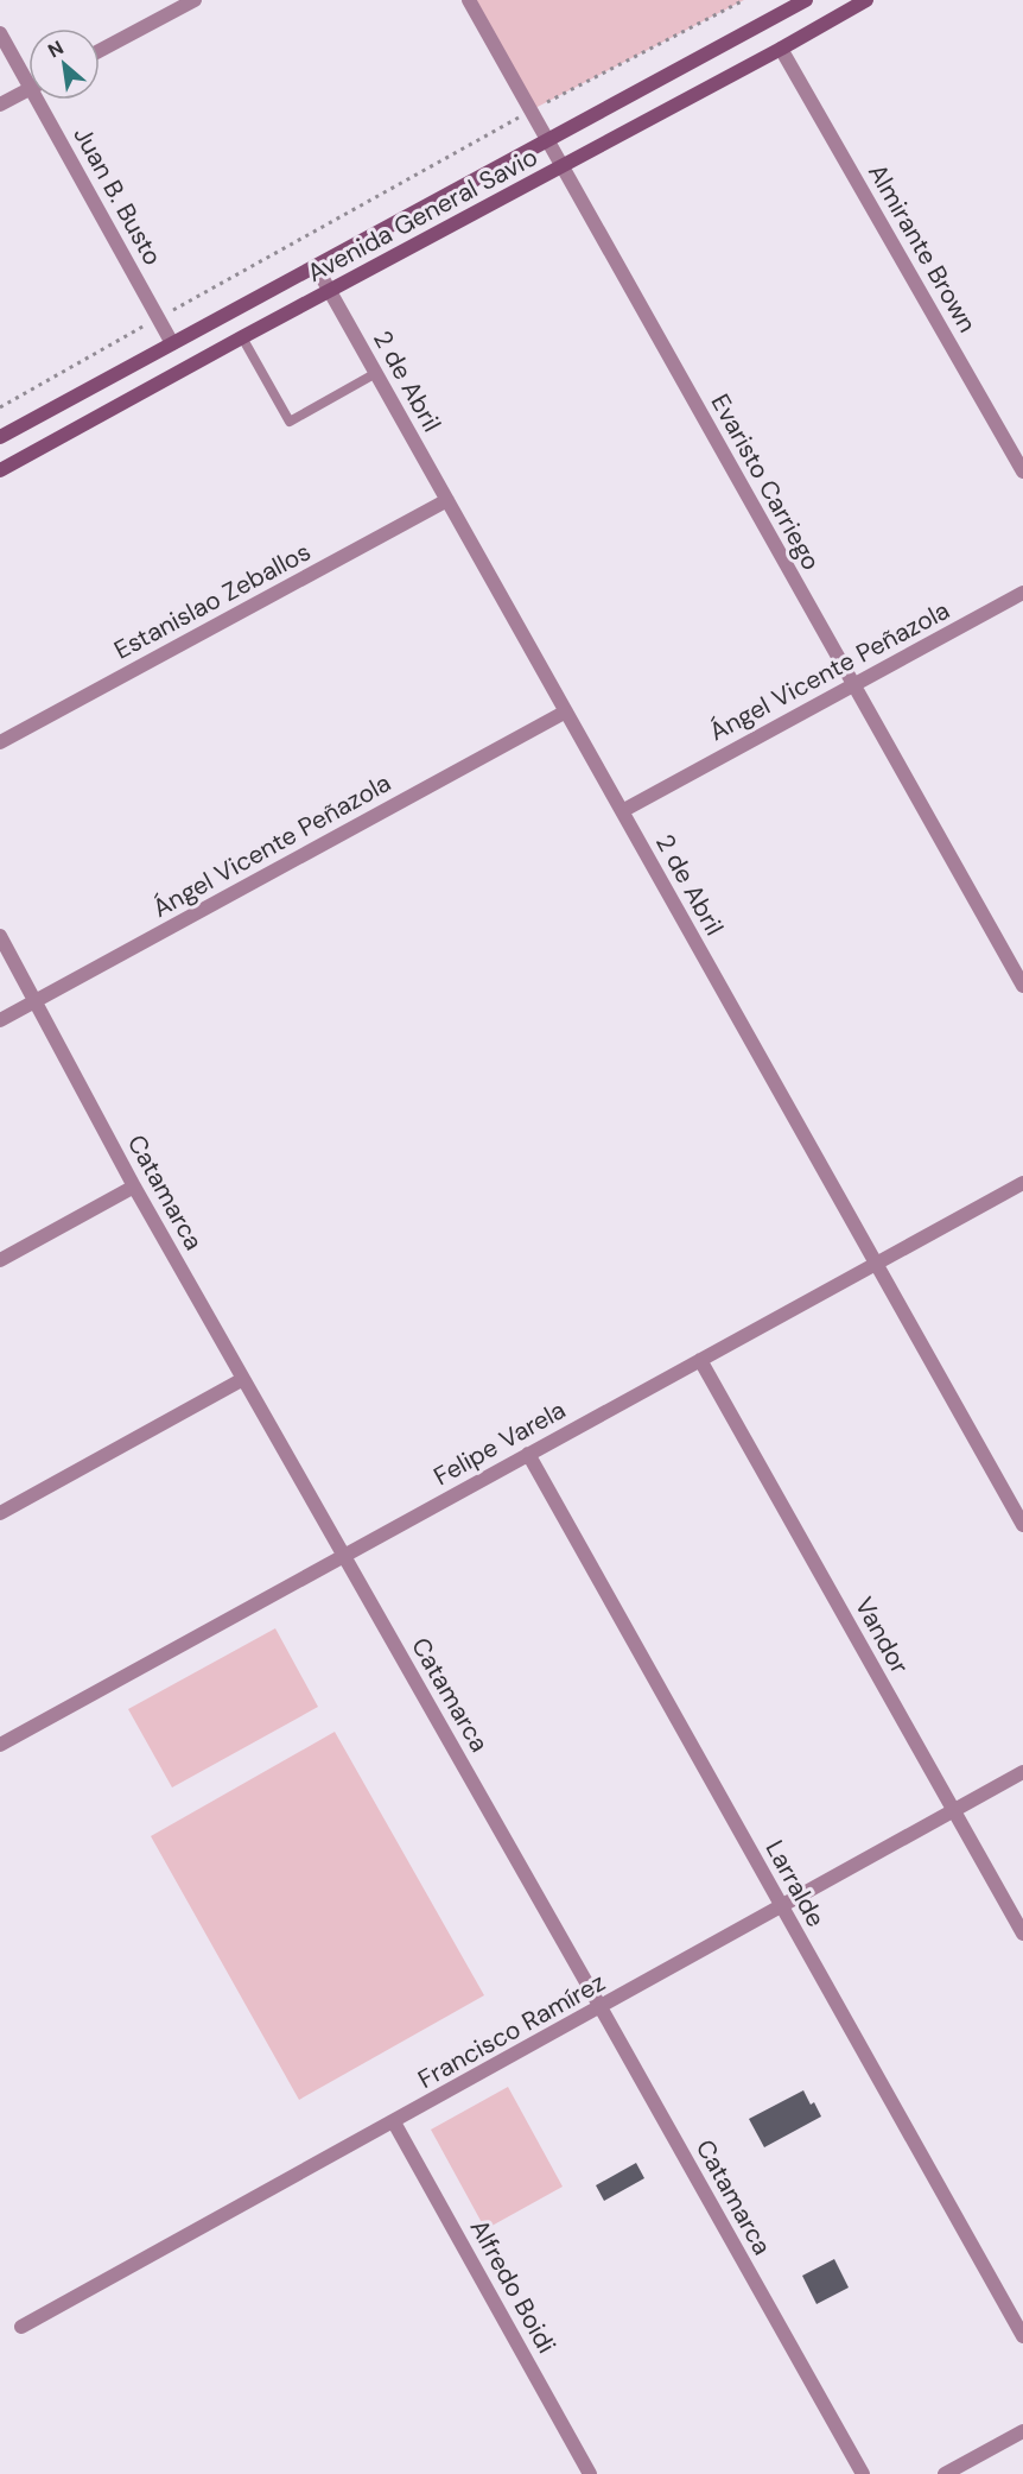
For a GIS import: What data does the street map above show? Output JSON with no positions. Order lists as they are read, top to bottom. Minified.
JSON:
{"streets":{"main road":["Avenida General Savio"],"street":["Juan B. Busto","Almirante Brown","2 de Abril","Evaristo Carriego","Estanislao Zeballos","Ángel Vicente Peñazola","Catamarca","Felipe Varela","Vandor","Larralde","Francisco Ramírez","Alfredo Boidi"]},"crossings":[["Juan B. Busto","Avenida General Savio"],["Avenida General Savio","Almirante Brown"],["Avenida General Savio","2 de Abril"],["Avenida General Savio","Evaristo Carriego"],["2 de Abril","Estanislao Zeballos"],["2 de Abril","Ángel Vicente Peñazola"],["2 de Abril","Felipe Varela"],["Evaristo Carriego","Ángel Vicente Peñazola"],["Ángel Vicente Peñazola","Catamarca"],["Catamarca","Felipe Varela"],["Catamarca","Francisco Ramírez"],["Felipe Varela","Vandor"],["Felipe Varela","Larralde"],["Vandor","Francisco Ramírez"],["Larralde","Francisco Ramírez"],["Francisco Ramírez","Alfredo Boidi"]],"north":"top left"}
